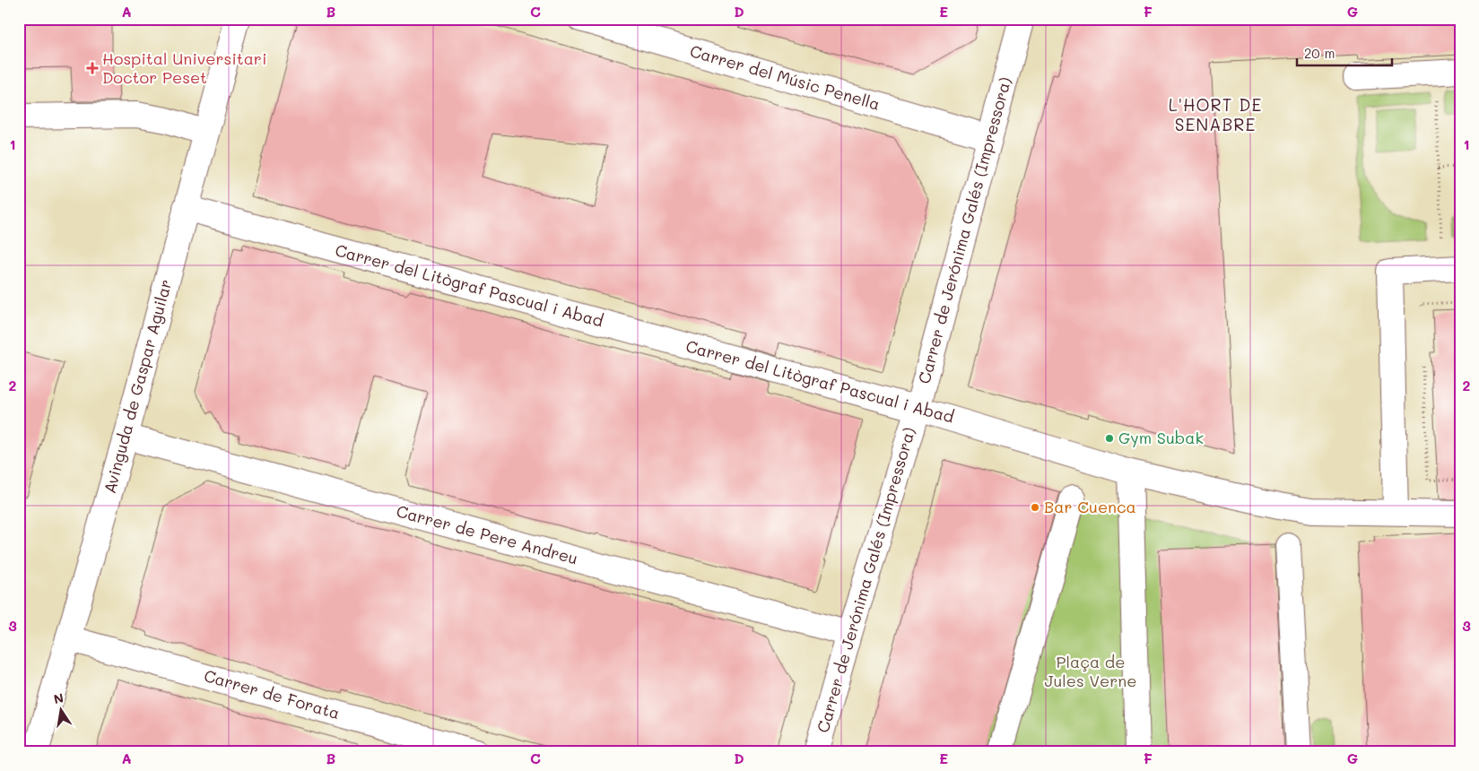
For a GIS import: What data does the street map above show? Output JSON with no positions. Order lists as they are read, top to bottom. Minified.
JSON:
{"streets":{"street":["Carrer del Músic Penella","Carrer de Jerónima Galés (Impressora)","Carrer del Litògraf Pascual i Abad","Avinguda de Gaspar Aguilar","Carrer de Pere Andreu","Carrer de Forata"]},"crossings":[["Carrer del Músic Penella","Carrer de Jerónima Galés (Impressora)"],["Carrer de Jerónima Galés (Impressora)","Carrer del Litògraf Pascual i Abad"],["Carrer de Jerónima Galés (Impressora)","Carrer de Pere Andreu"],["Carrer del Litògraf Pascual i Abad","Avinguda de Gaspar Aguilar"],["Avinguda de Gaspar Aguilar","Carrer de Pere Andreu"],["Avinguda de Gaspar Aguilar","Carrer de Forata"]],"districts":["L'HORT DE SENABRE"],"parks":["Plaça de Jules Verne"],"places":{"health":["Hospital Universitari Doctor Peset"],"other":["Gym Subak","Bar Cuenca"]},"scale_bar":"20 m","north":"top","grid":{"columns":["A","B","C","D","E","F","G"],"rows":["1","2","3"]}}
